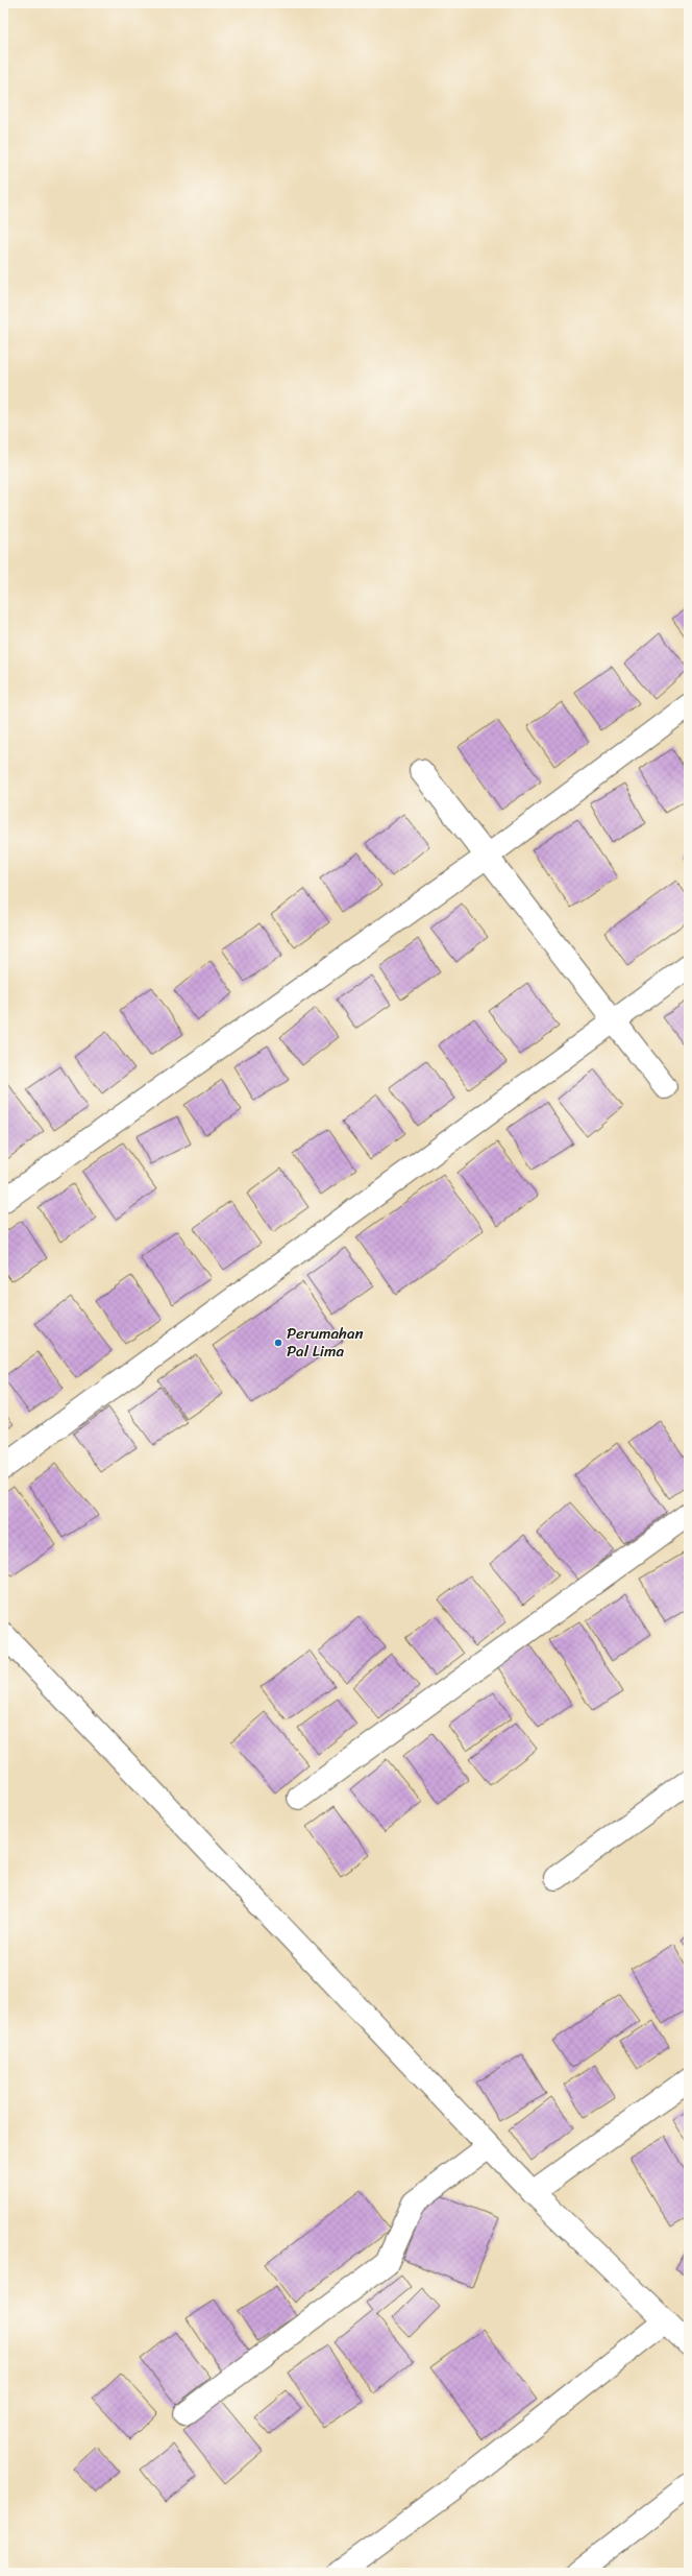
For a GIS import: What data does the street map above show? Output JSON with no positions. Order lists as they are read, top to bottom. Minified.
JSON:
{"places":["Perumahan Pal Lima"]}
